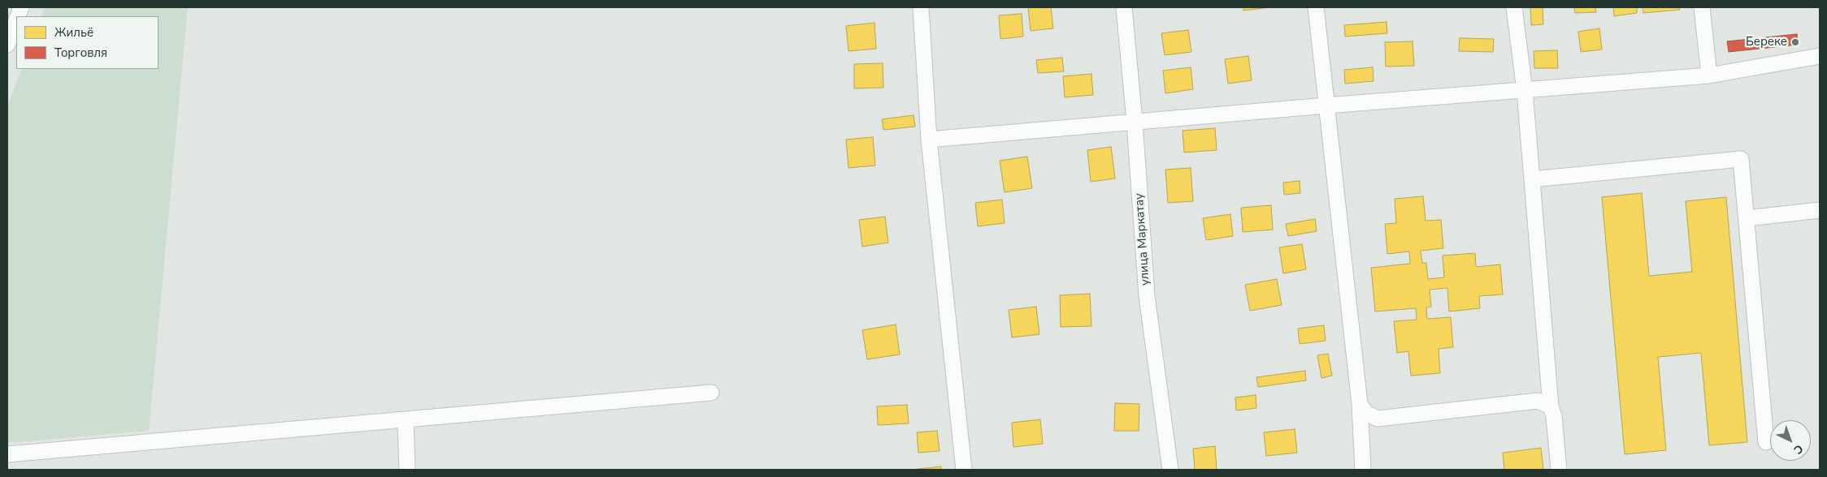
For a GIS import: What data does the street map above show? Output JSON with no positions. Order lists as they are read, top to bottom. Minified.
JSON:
{"streets":{"street":["улица Маркатау"]},"places":["Береке"],"legend":["Жильё","Торговля"],"north":"bottom right"}
